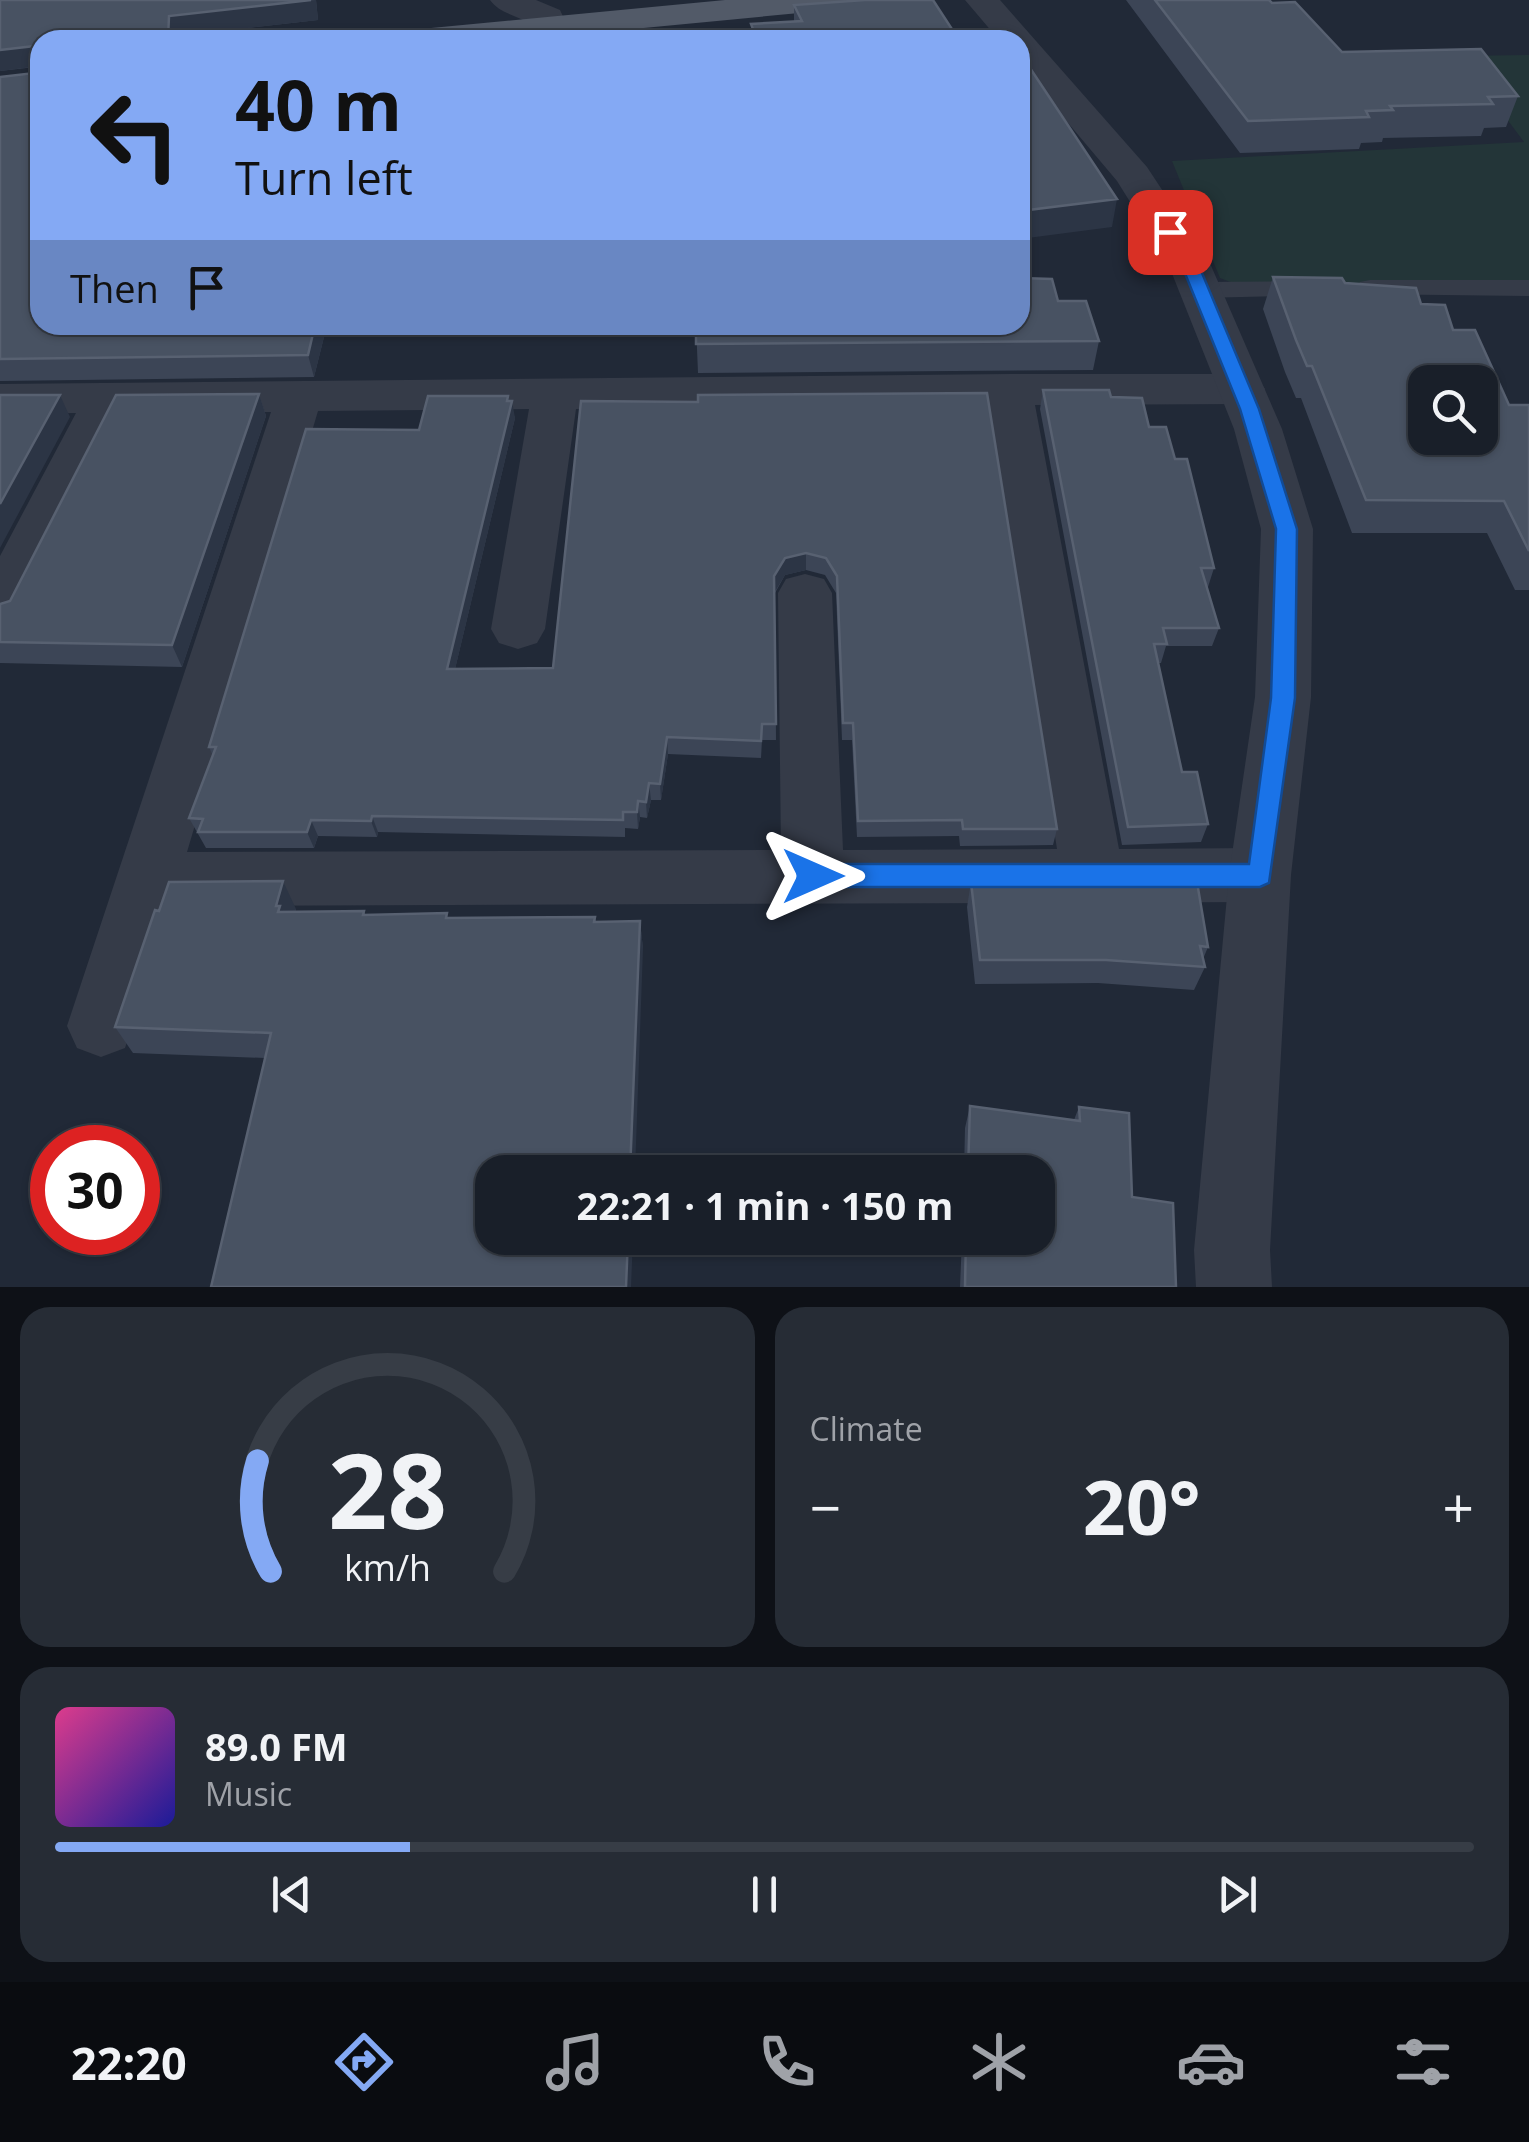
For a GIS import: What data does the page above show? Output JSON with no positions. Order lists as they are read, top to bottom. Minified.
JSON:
{"page":{"turn":["40 m","Turn left"],"then":"Then","limit":"30","trip":"22:21 · 1 min · 150 m","tile":"Climate","heat":["−","20°","+"],"song":["89.0 FM","Music"],"tabs":"22:20","gauge":["28","km/h"]}}
